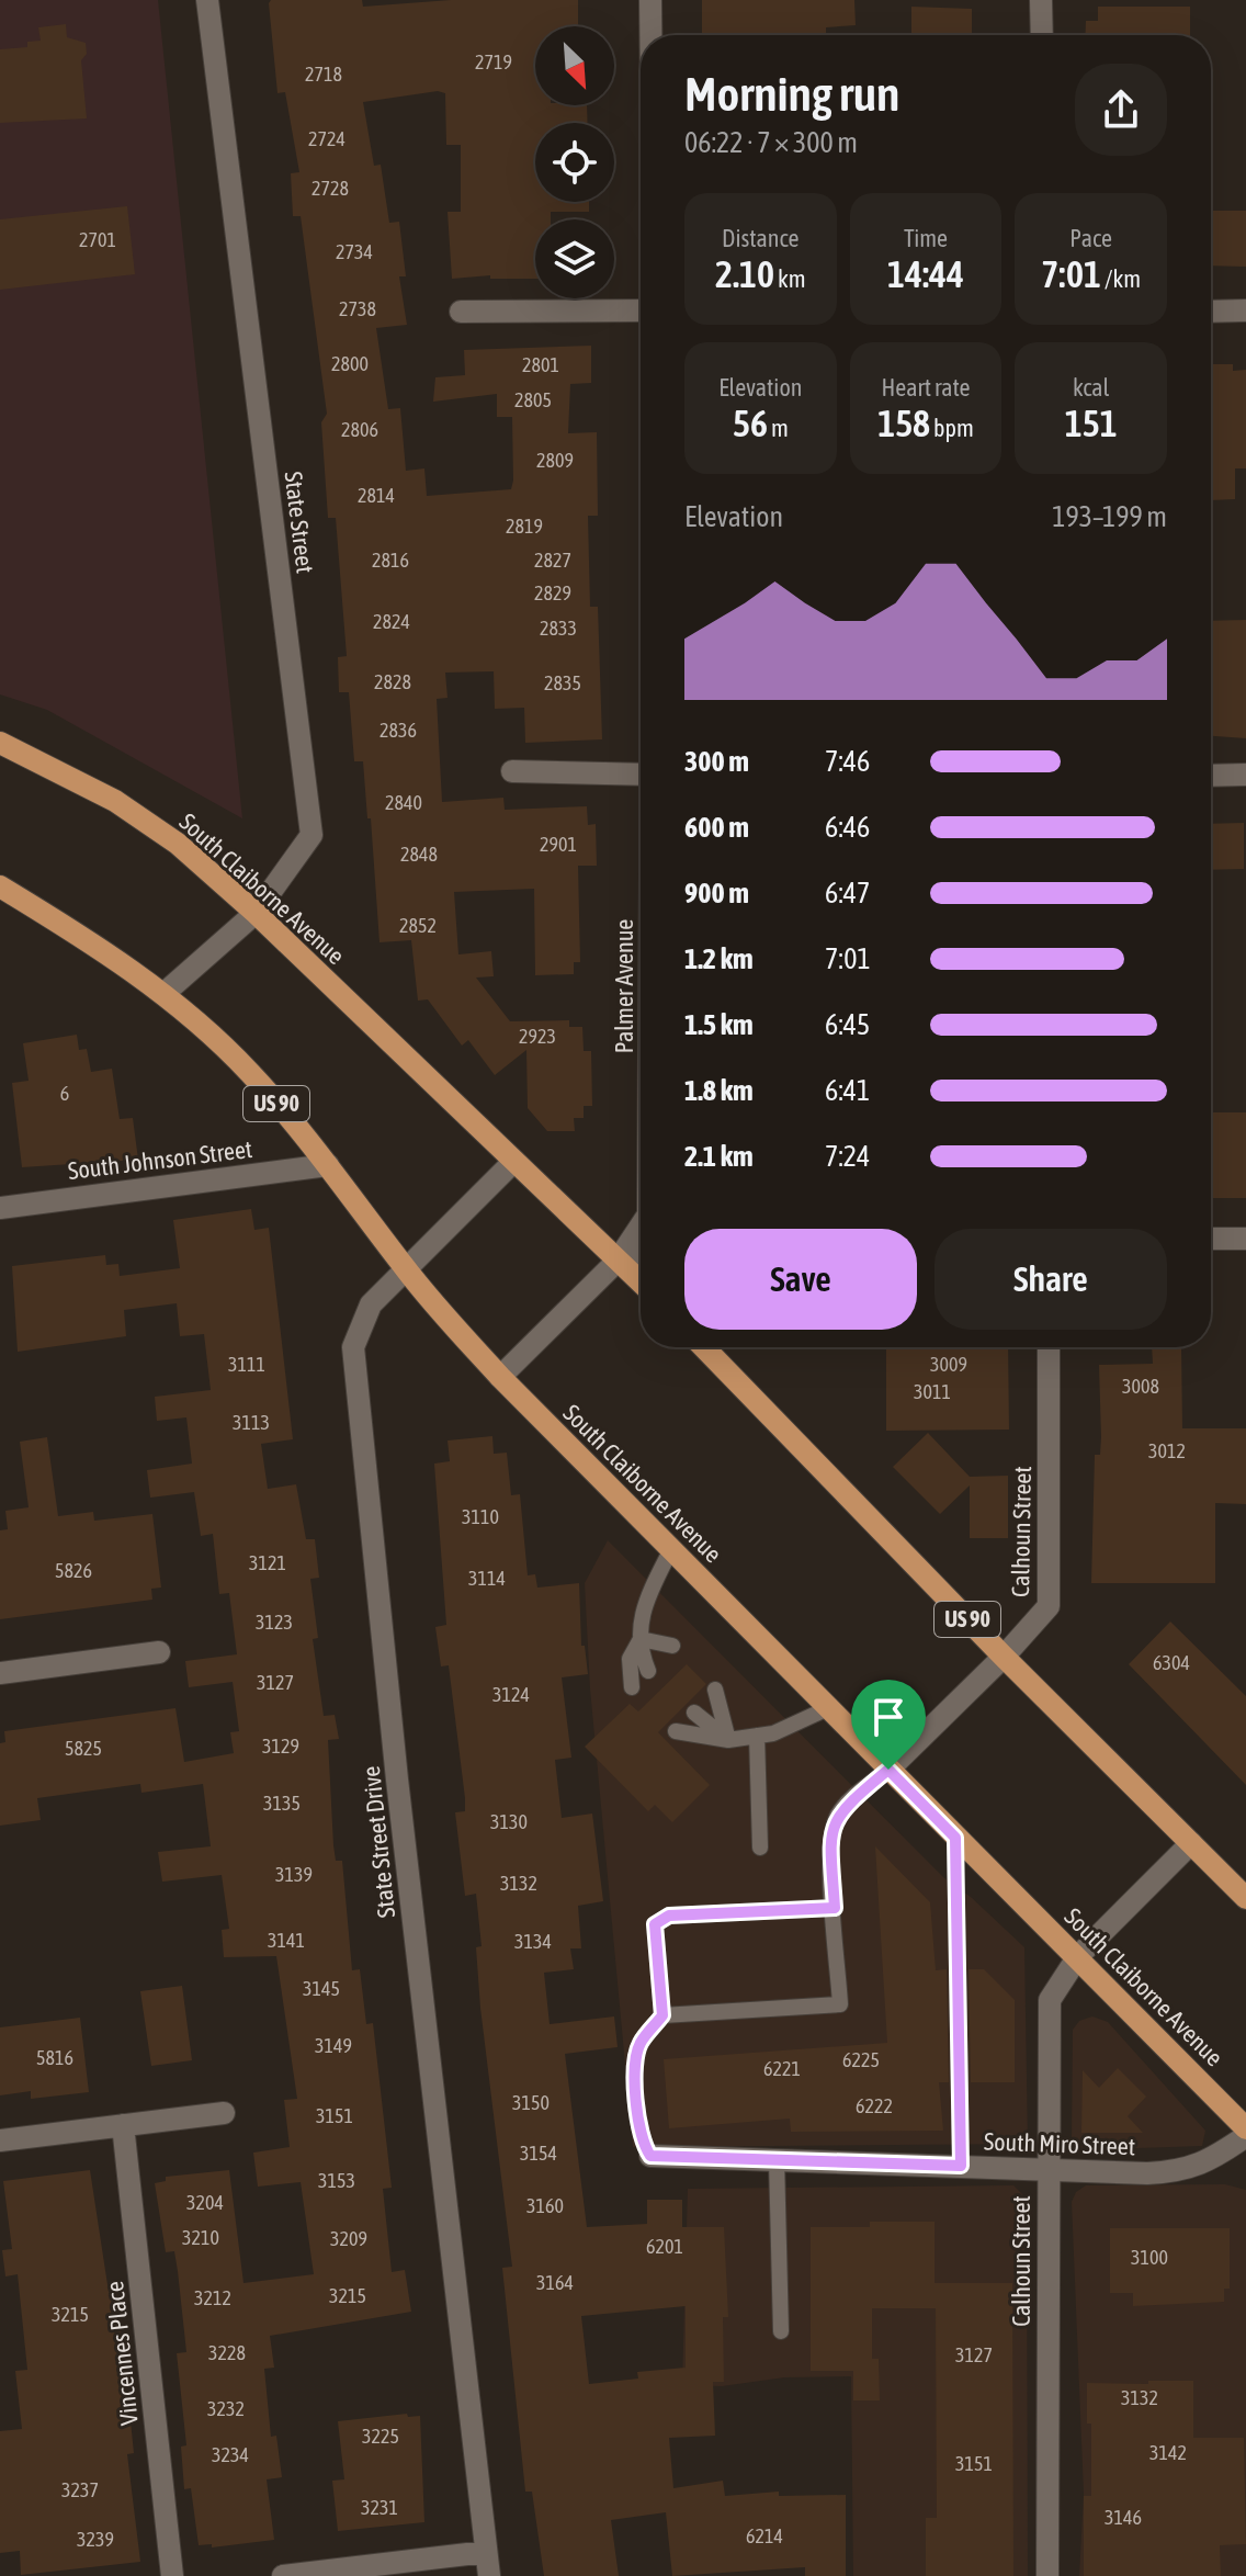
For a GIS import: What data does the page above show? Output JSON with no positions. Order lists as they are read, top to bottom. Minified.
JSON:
{"streets":{"main road":["South Claiborne Avenue","US 90"],"street":["State Street","Palmer Avenue","South Johnson Street","Calhoun Street","State Street Drive","South Miro Street","Vincennes Place"]},"crossings":[["State Street","South Claiborne Avenue"],["South Claiborne Avenue","Palmer Avenue"],["South Claiborne Avenue","South Johnson Street"],["South Claiborne Avenue","Calhoun Street"],["South Claiborne Avenue","State Street Drive"],["US 90","Calhoun Street"],["Calhoun Street","South Miro Street"]],"house_numbers":["2719","2718","2724","2728","2701","2734","2738","2800","2801","2805","2806","2809","2814","2819","2816","2827","2829","2824","2833","2828","2835","2836","2840","2901","2848","2852","2923","6","3111","3009","3008","3011","3113","3012","3110","3121","5826","3114","3123","6304","3127","3124","3129","5825","3135","3130","3139","3132","3141","3134","3145","3149","5816","6225","6221","3150","6222","3151","3154","3153","3204","3160","3210","3209","6201","3100","3164","3215","3212","3215","3228","3127","3132","3232","3225","3142","3234","3151","3237","3231","3146","6214","3239"],"north":"bottom right","page":{"heading":["Morning run","06:22 · 7 × 300 m"],"stats":[["Distance","2.10 km"],["Time","14:44"],["Pace","7:01 /km"],["Elevation","56 m"],["Heart rate","158 bpm"],["kcal","151"]],"chart":["Elevation","193–199 m"],"list":[{"name":"300 m","note":"7:46"},{"name":"600 m","note":"6:46"},{"name":"900 m","note":"6:47"},{"name":"1.2 km","note":"7:01"},{"name":"1.5 km","note":"6:45"},{"name":"1.8 km","note":"6:41"},{"name":"2.1 km","note":"7:24"}],"buttons":["Save","Share"]}}
